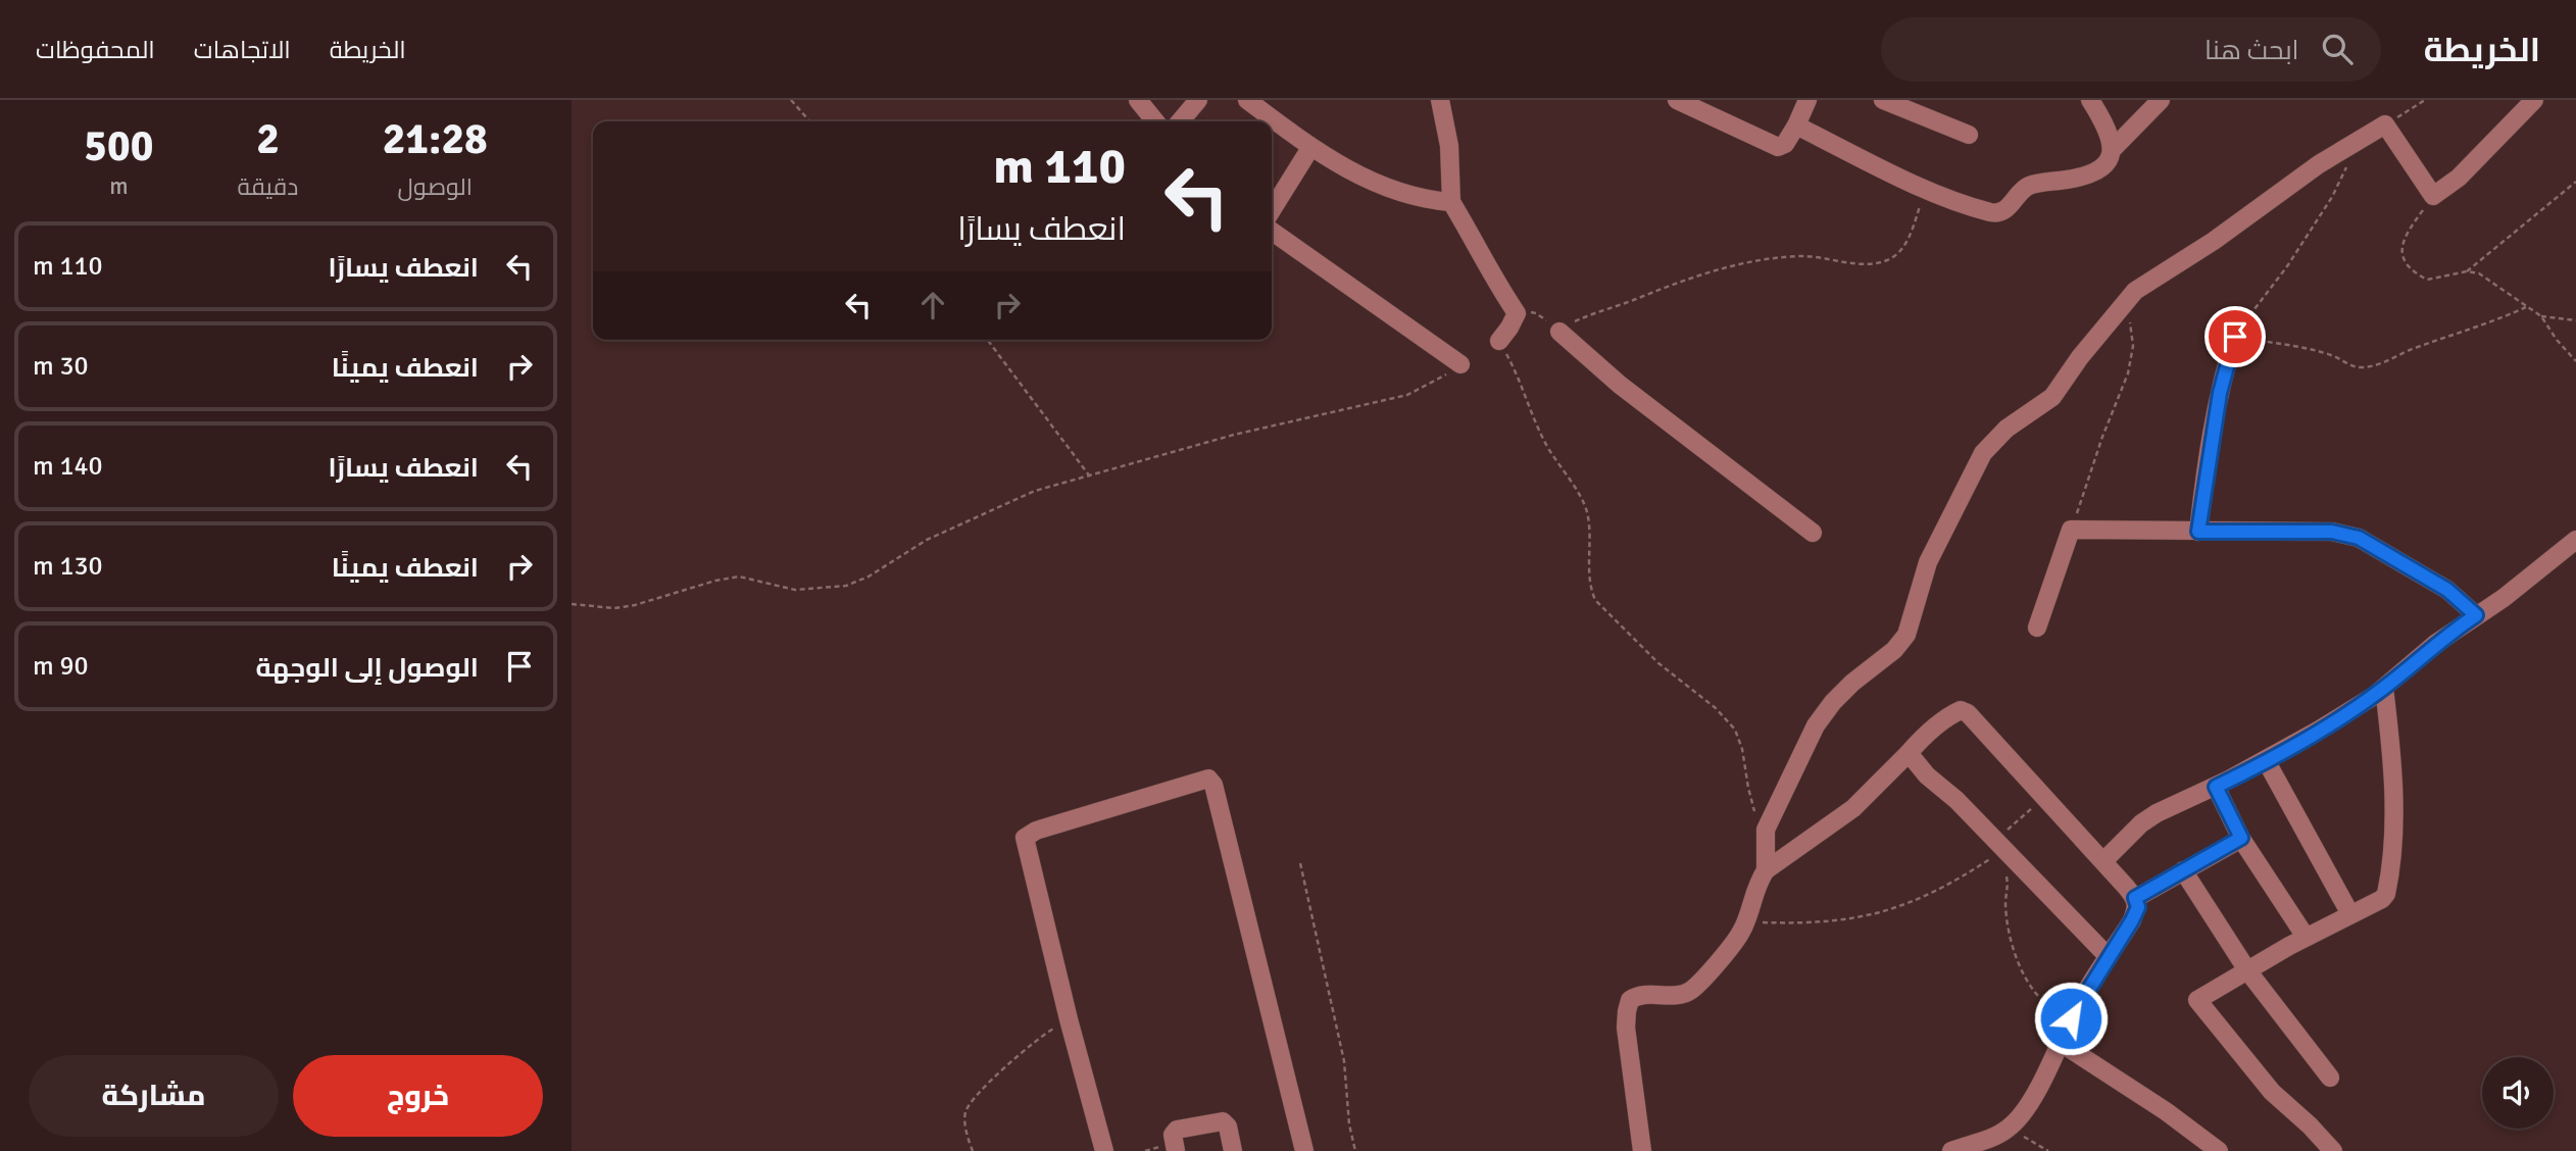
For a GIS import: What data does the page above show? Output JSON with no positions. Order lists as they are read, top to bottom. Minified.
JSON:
{"page":{"header":"الخريطة","search":"ابحث هنا","nav":["الخريطة","الاتجاهات","المحفوظات"],"eta":["21:28","الوصول","2","دقيقة","500","m"],"turn":["110 m","انعطف يسارًا"],"list":[{"name":"انعطف يسارًا","value":"110 m"},{"name":"انعطف يمينًا","value":"30 m"},{"name":"انعطف يسارًا","value":"140 m"},{"name":"انعطف يمينًا","value":"130 m"},{"name":"الوصول إلى الوجهة","value":"90 m"}],"buttons":["خروج","مشاركة"]}}
